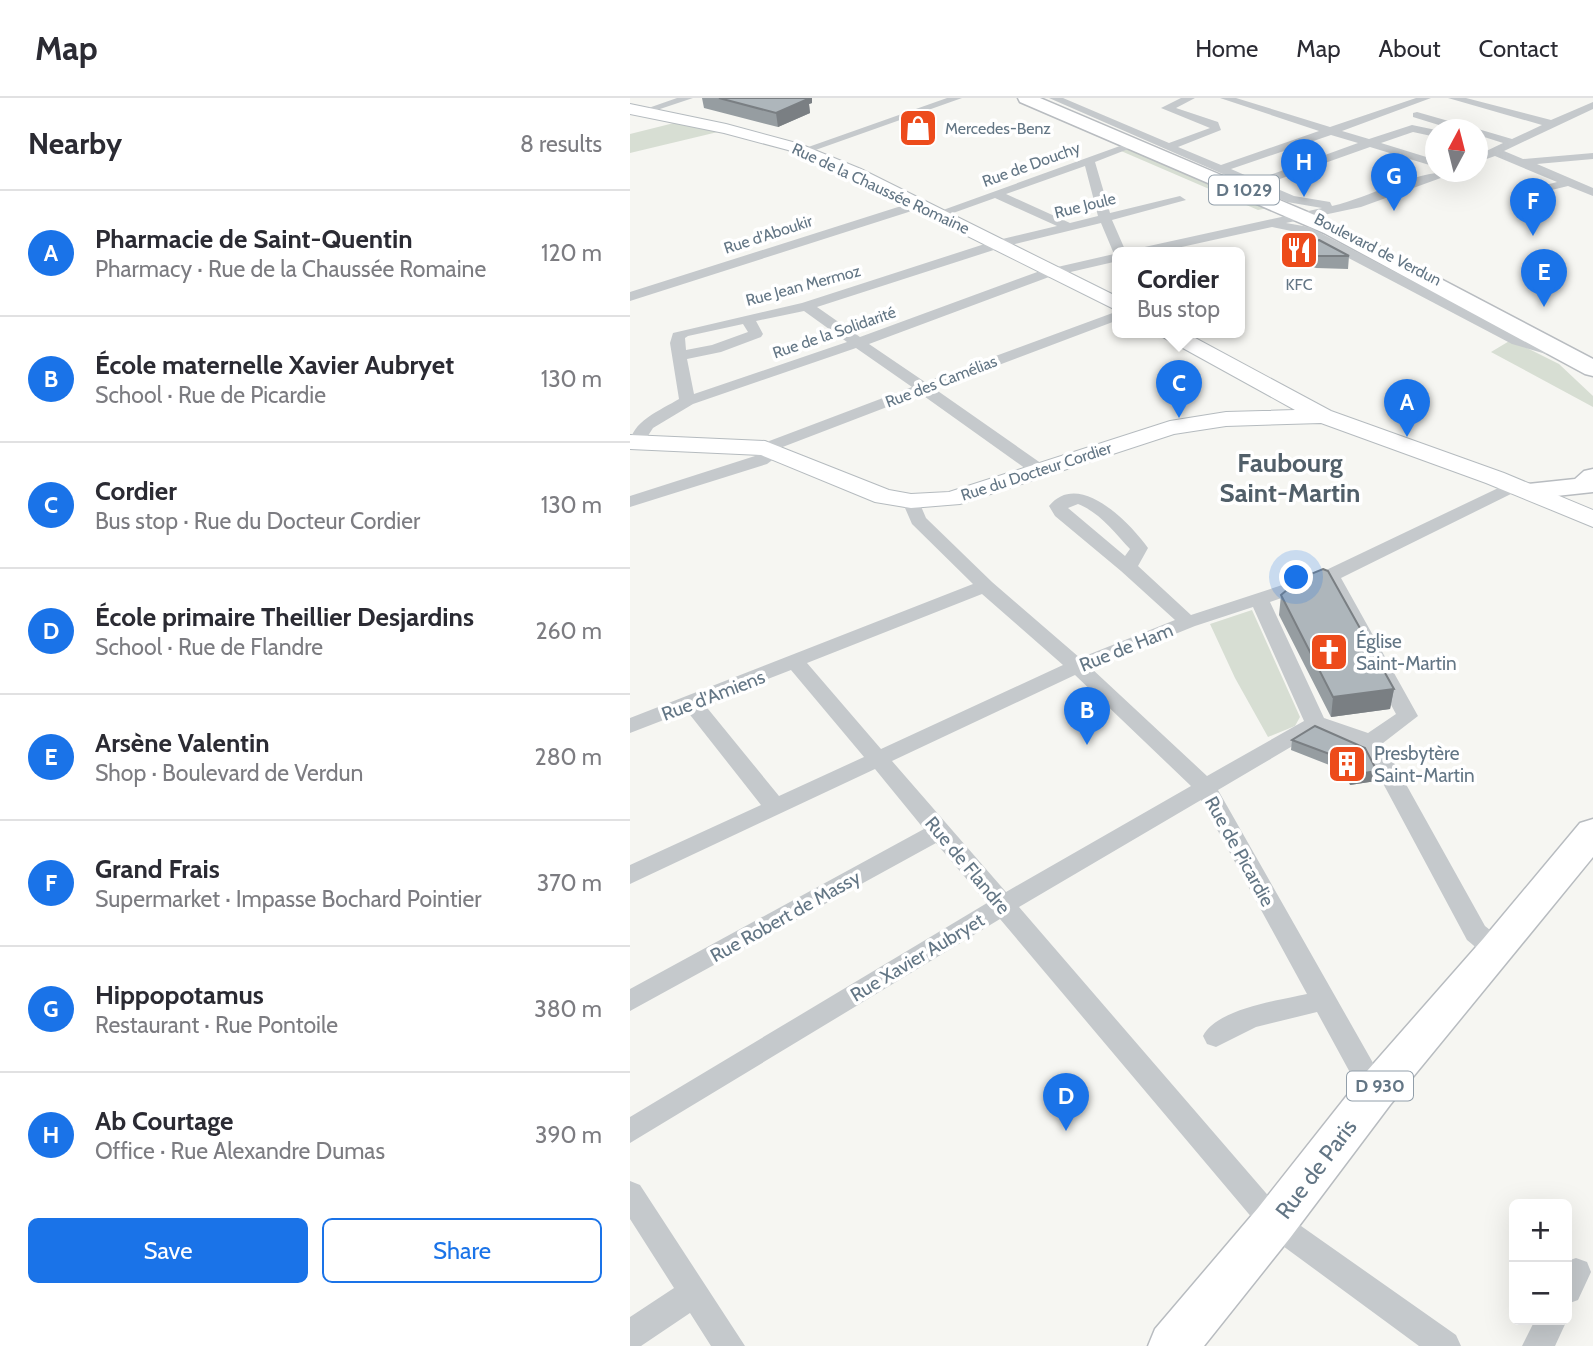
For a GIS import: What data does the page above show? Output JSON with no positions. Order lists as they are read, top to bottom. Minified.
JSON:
{"streets":{"main road":["D 1029","Boulevard de Verdun","D 930","Rue de Paris"],"street":["Rue de Douchy","Rue de la Chaussée Romaine","Rue Joule","Rue d'Aboukir","Rue Jean Mermoz","Rue de la Solidarité","Rue des Camélias","Rue du Docteur Cordier","Rue de Ham","Rue d'Amiens","Rue de Picardie","Rue de Flandre","Rue Robert de Massy","Rue Xavier Aubryet"]},"crossings":[["Rue de Douchy","Rue de la Chaussée Romaine"],["Rue de Douchy","Boulevard de Verdun"],["Rue de la Chaussée Romaine","Rue Joule"],["Rue de la Chaussée Romaine","Rue d'Aboukir"],["Rue de la Chaussée Romaine","Rue Jean Mermoz"],["Rue de la Chaussée Romaine","Rue de la Solidarité"],["D 1029","Boulevard de Verdun"],["Rue Joule","Rue Jean Mermoz"],["Rue de la Solidarité","Rue du Docteur Cordier"],["Rue des Camélias","Rue du Docteur Cordier"],["Rue du Docteur Cordier","Rue de Picardie"],["Rue de Ham","Rue de Picardie"],["Rue de Ham","Rue de Flandre"],["Rue d'Amiens","Rue de Flandre"],["Rue de Picardie","Rue Xavier Aubryet"],["Rue de Picardie","Rue de Paris"],["Rue de Flandre","Rue Robert de Massy"],["Rue de Flandre","Rue Xavier Aubryet"],["Rue de Flandre","Rue de Paris"]],"districts":["Faubourg Saint-Martin"],"places":{"shop":["Mercedes-Benz"],"restaurant":["KFC"],"church":["Église Saint-Martin"],"building":["Presbytère Saint-Martin"]},"north":"top","page":{"header":"Map","nav":["Home","Map","About","Contact"],"heading":["Nearby","8 results"],"pins":["H","G","F","E","C","A","B","D"],"list":[{"mark":"A","name":"Pharmacie de Saint-Quentin","note":"Pharmacy · Rue de la Chaussée Romaine","value":"120 m"},{"mark":"B","name":"École maternelle Xavier Aubryet","note":"School · Rue de Picardie","value":"130 m"},{"mark":"C","name":"Cordier","note":"Bus stop · Rue du Docteur Cordier","value":"130 m"},{"mark":"D","name":"École primaire Theillier Desjardins","note":"School · Rue de Flandre","value":"260 m"},{"mark":"E","name":"Arsène Valentin","note":"Shop · Boulevard de Verdun","value":"280 m"},{"mark":"F","name":"Grand Frais","note":"Supermarket · Impasse Bochard Pointier","value":"370 m"},{"mark":"G","name":"Hippopotamus","note":"Restaurant · Rue Pontoile","value":"380 m"},{"mark":"H","name":"Ab Courtage","note":"Office · Rue Alexandre Dumas","value":"390 m"}],"popup":["Cordier","Bus stop"],"buttons":["Save","Share"],"map_buttons":["+","−"]}}
